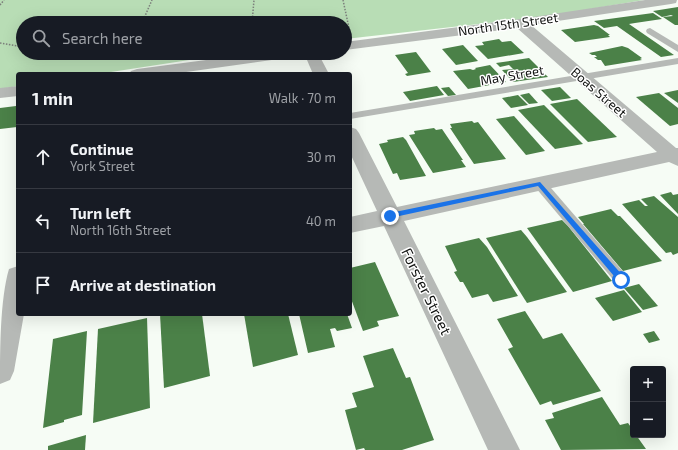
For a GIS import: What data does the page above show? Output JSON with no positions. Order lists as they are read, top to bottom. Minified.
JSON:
{"streets":{"street":["North 15th Street","Boas Street","Forster Street"],"lane":["May Street"]},"crossings":[["North 15th Street","Boas Street"],["May Street","Boas Street"]],"page":{"search":"Search here","heading":["1 min","Walk · 70 m"],"list":[["Continue","York Street","30 m"],["Turn left","North 16th Street","40 m"],"Arrive at destination"],"map_buttons":["+","−"]}}
